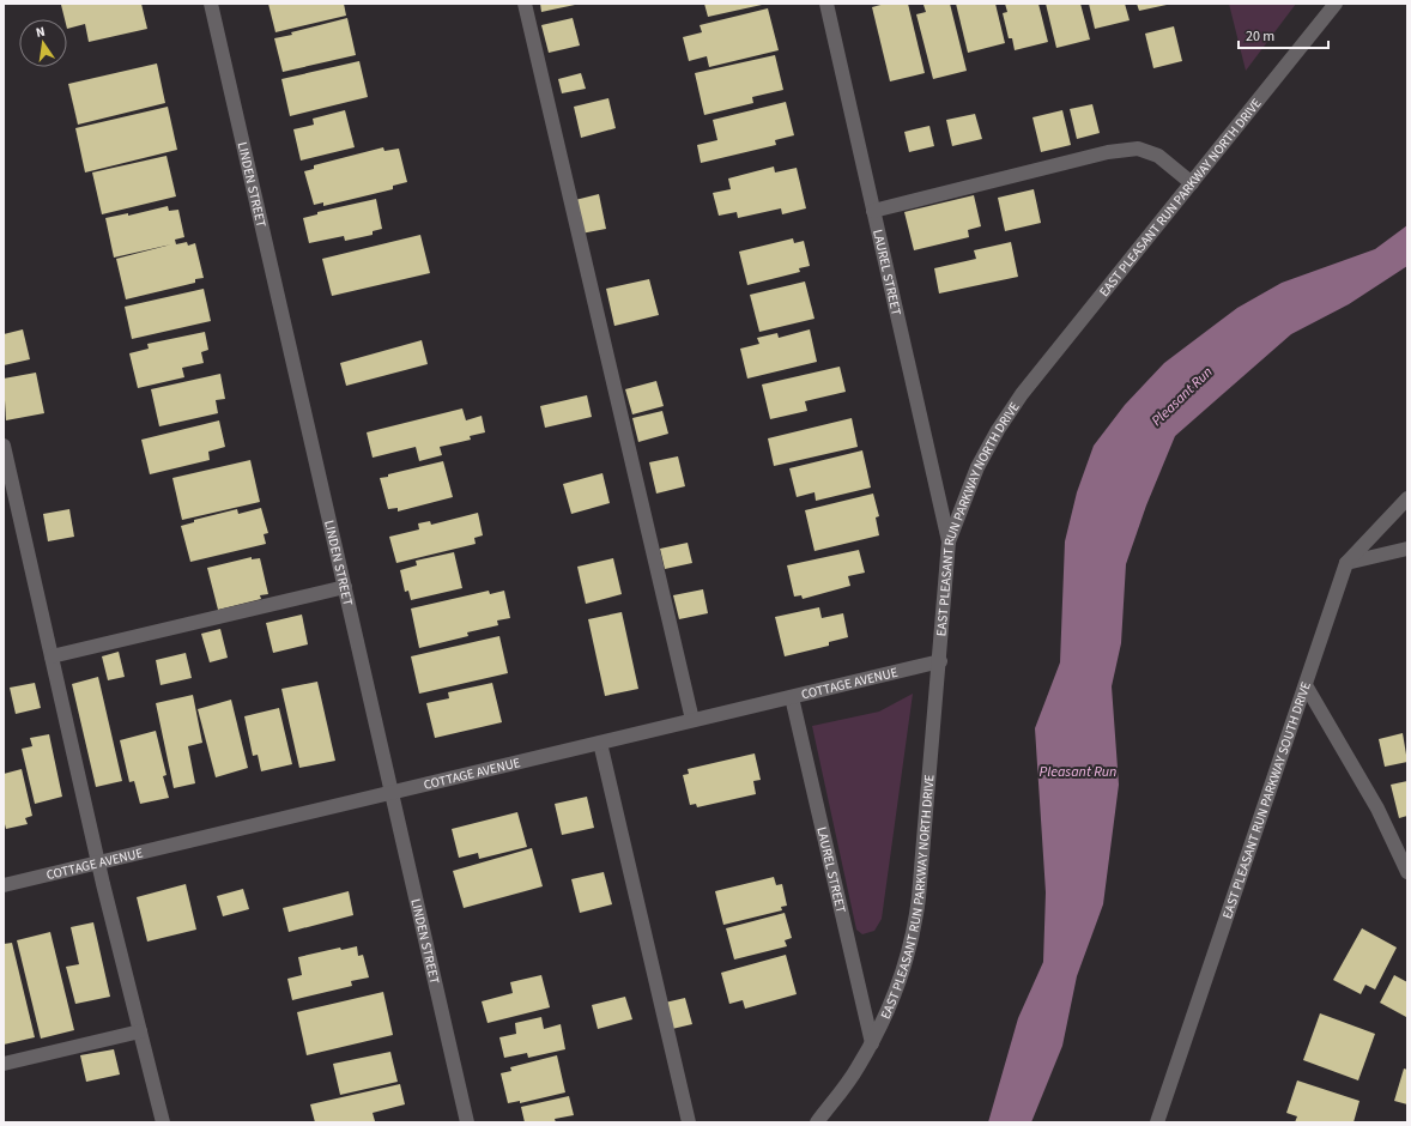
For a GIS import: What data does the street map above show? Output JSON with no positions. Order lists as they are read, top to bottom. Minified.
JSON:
{"streets":{"street":["LINDEN STREET","EAST PLEASANT RUN PARKWAY NORTH DRIVE","LAUREL STREET","COTTAGE AVENUE","EAST PLEASANT RUN PARKWAY SOUTH DRIVE"]},"crossings":[["LINDEN STREET","COTTAGE AVENUE"],["EAST PLEASANT RUN PARKWAY NORTH DRIVE","LAUREL STREET"],["EAST PLEASANT RUN PARKWAY NORTH DRIVE","COTTAGE AVENUE"],["LAUREL STREET","COTTAGE AVENUE"]],"water":["Pleasant Run"],"scale_bar":"20 m","north":"top"}
